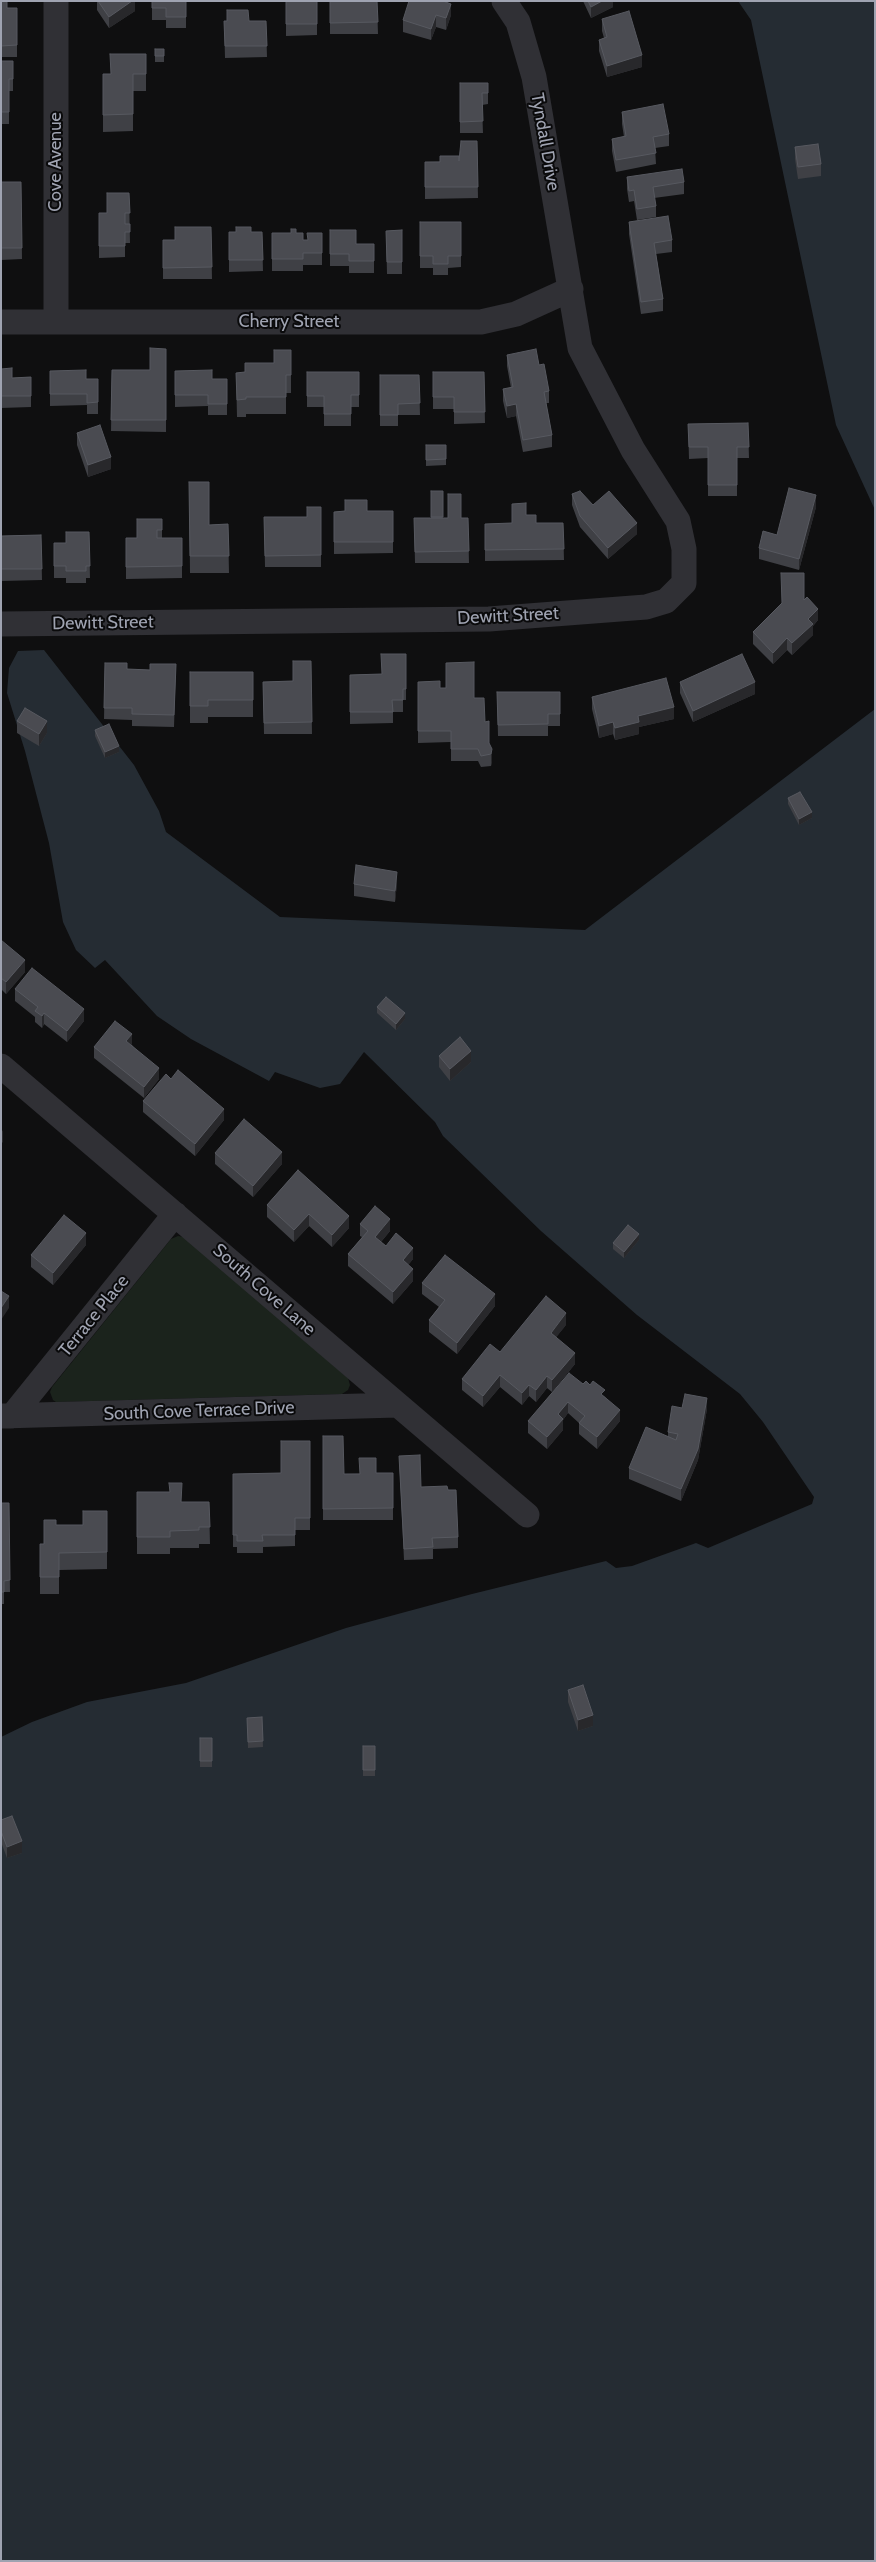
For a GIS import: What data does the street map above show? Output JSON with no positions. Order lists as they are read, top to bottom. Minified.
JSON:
{"streets":{"street":["Tyndall Drive","Cove Avenue","Cherry Street","Dewitt Street","South Cove Lane","Terrace Place","South Cove Terrace Drive"]},"crossings":[["Tyndall Drive","Cherry Street"],["Tyndall Drive","Dewitt Street"],["Cove Avenue","Cherry Street"],["Cherry Street","Dewitt Street"],["South Cove Lane","Terrace Place"],["South Cove Lane","South Cove Terrace Drive"],["Terrace Place","South Cove Terrace Drive"]]}
